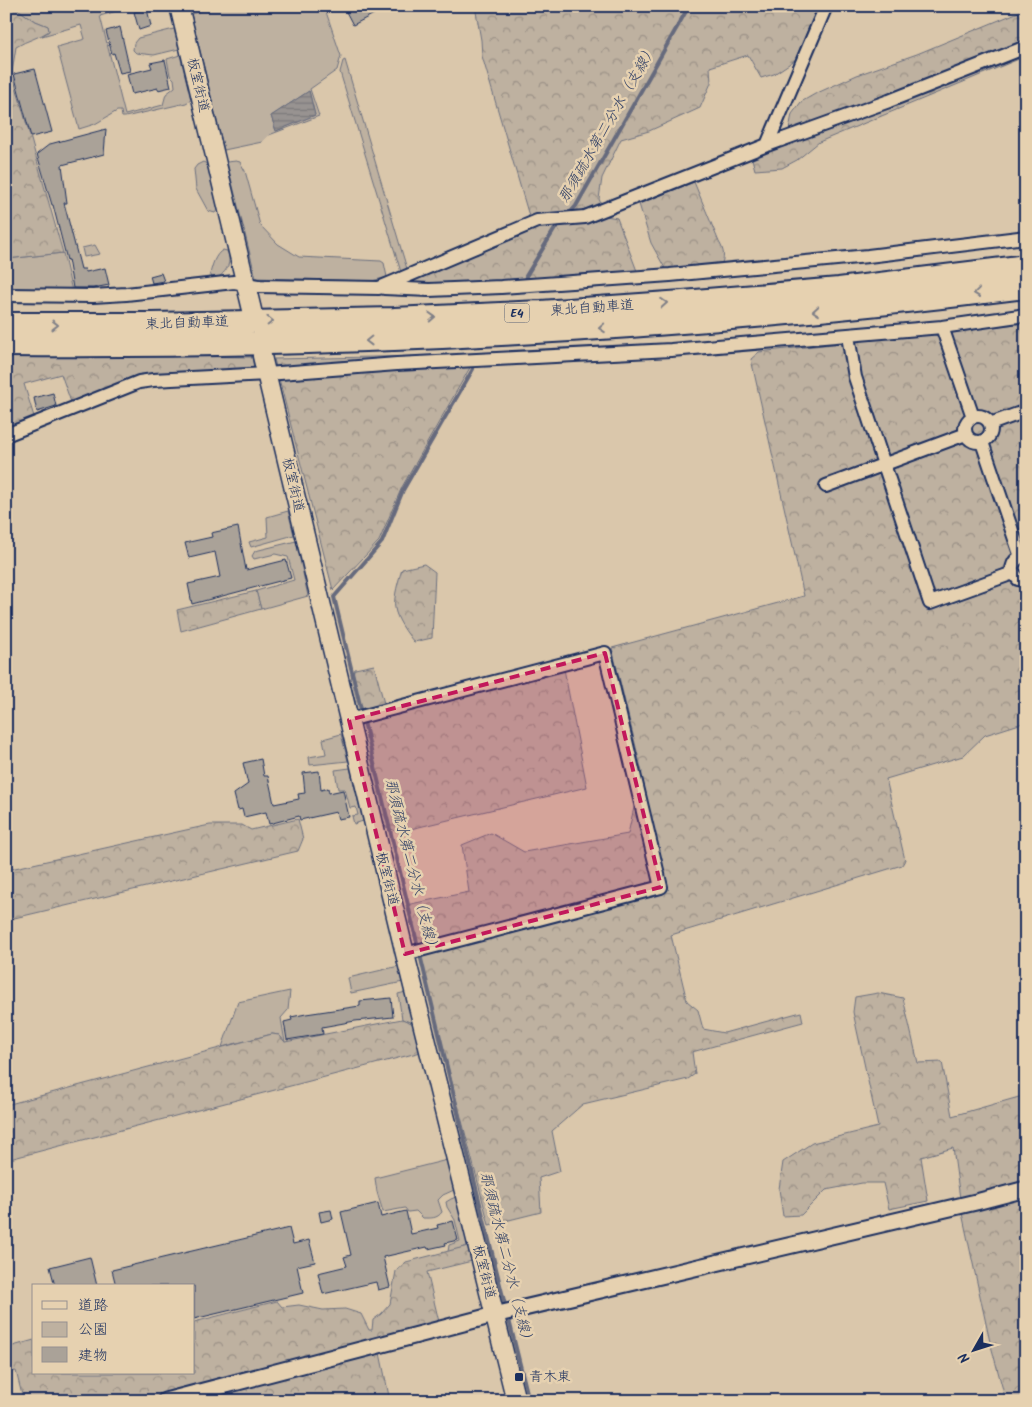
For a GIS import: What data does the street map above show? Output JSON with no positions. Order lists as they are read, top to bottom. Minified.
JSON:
{"streets":{"highway":["東北自動車道","E4"],"main road":["板室街道"]},"water":["那須疏水第二分水（支線）"],"places":{"transit":["青木東"]},"legend":["道路","公園","建物"],"north":"bottom left"}
